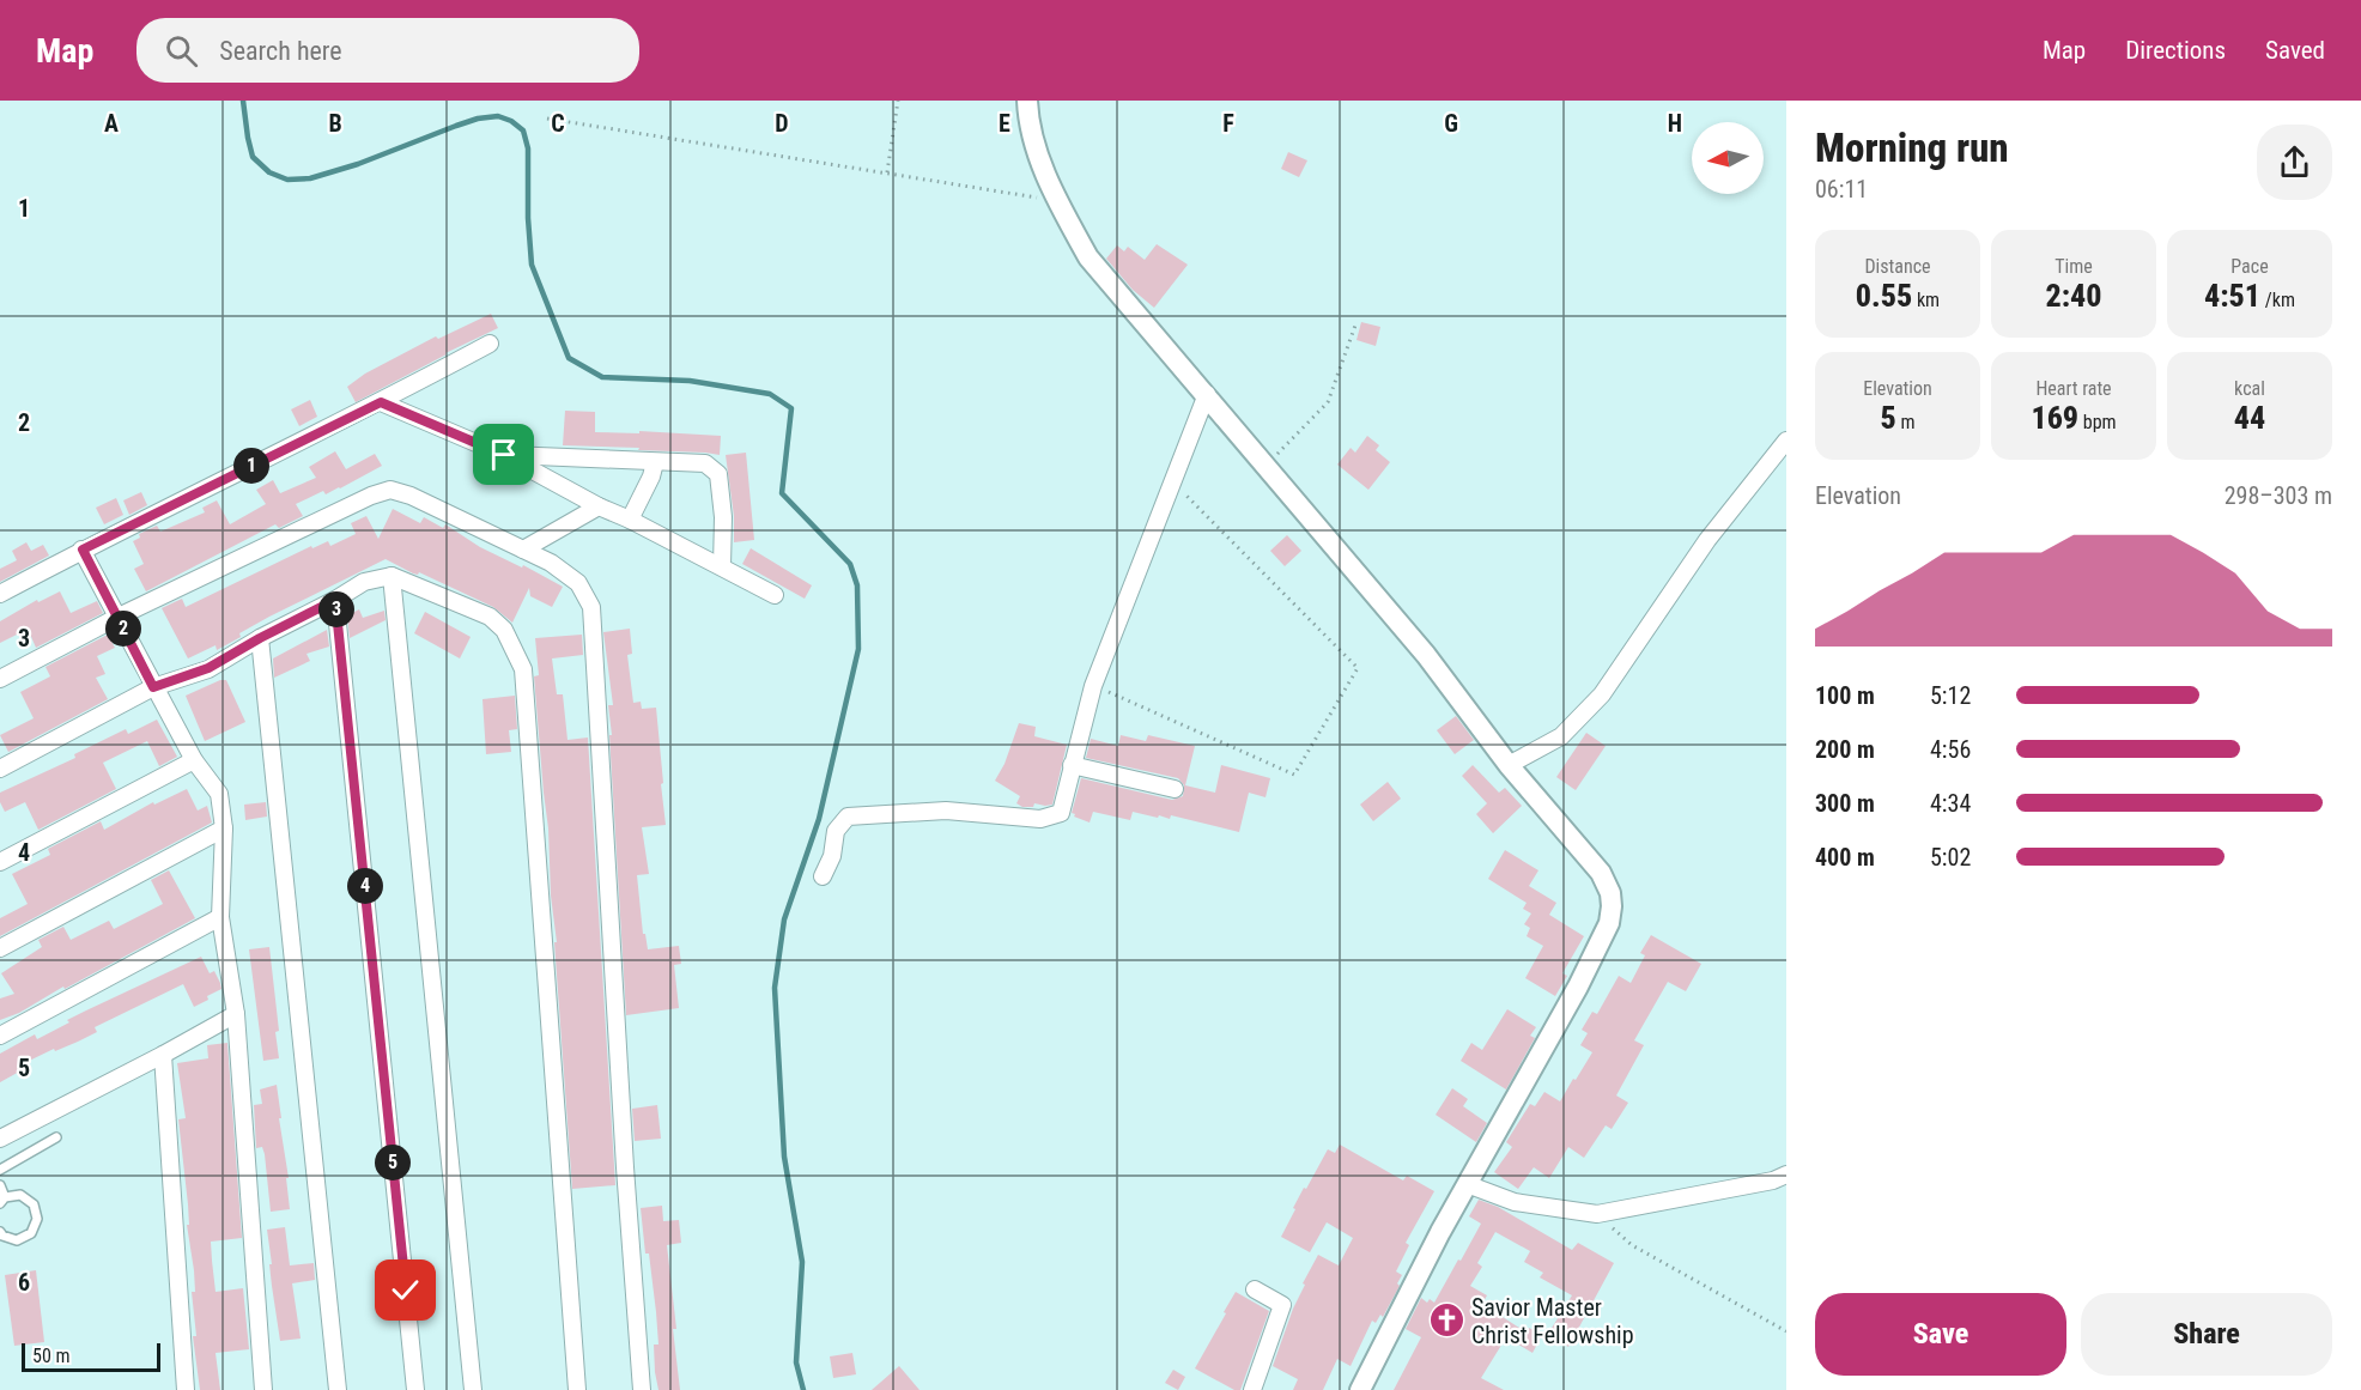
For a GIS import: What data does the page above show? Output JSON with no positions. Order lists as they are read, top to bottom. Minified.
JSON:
{"places":{"church":["Savior Master Christ Fellowship"]},"scale_bar":"50 m","north":"left","page":{"header":"Map","search":"Search here","nav":["Map","Directions","Saved"],"heading":["Morning run","06:11"],"stats":[["Distance","0.55 km"],["Time","2:40"],["Pace","4:51 /km"],["Elevation","5 m"],["Heart rate","169 bpm"],["kcal","44"]],"pins":["1","3","2","4","5"],"chart":["Elevation","298–303 m"],"list":[{"name":"100 m","note":"5:12"},{"name":"200 m","note":"4:56"},{"name":"300 m","note":"4:34"},{"name":"400 m","note":"5:02"}],"buttons":["Save","Share"],"scale":"50 m"},"grid":{"columns":["A","B","C","D","E","F","G","H"],"rows":["1","2","3","4","5","6"]}}
